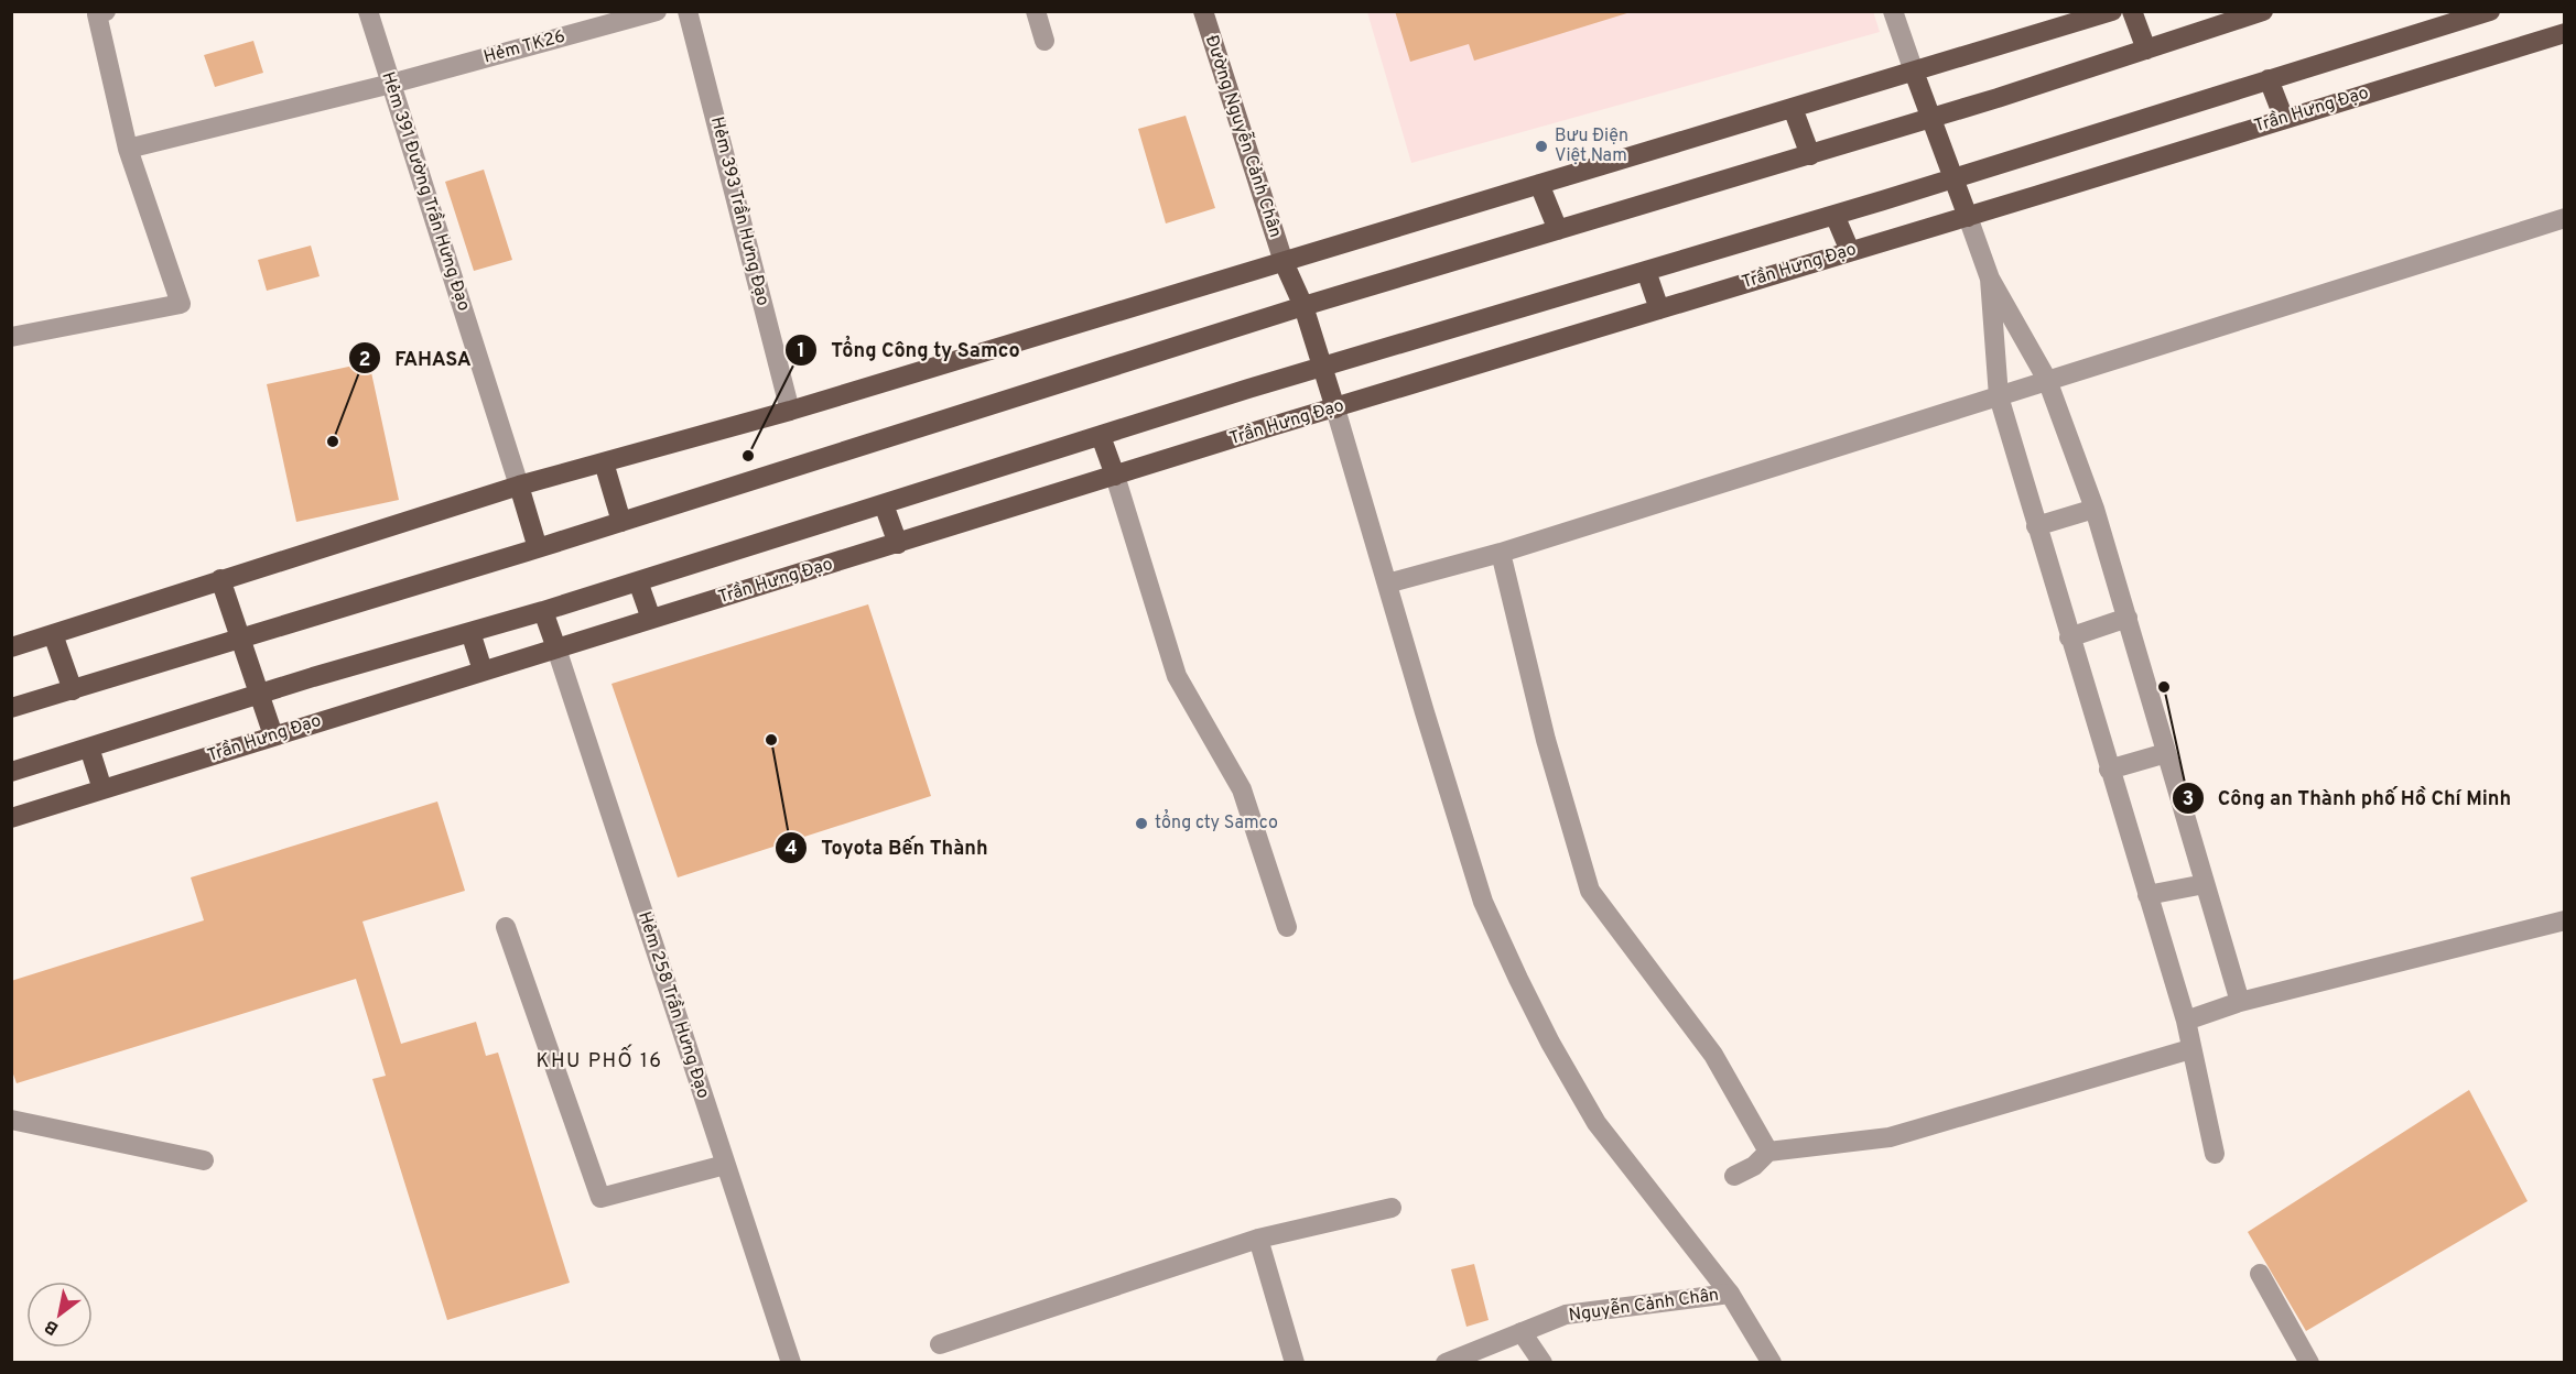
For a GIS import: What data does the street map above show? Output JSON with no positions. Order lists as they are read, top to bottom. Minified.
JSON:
{"streets":{"main road":["Trần Hưng Đạo"],"street":["Hẻm TK26","Đường Nguyễn Cảnh Chân","Hẻm 391 Đường Trần Hưng Ðạo","Hẻm 393 Trần Hưng Ðạo","Hẻm 258 Trần Hưng Đạo","Nguyễn Cảnh Chân"]},"crossings":[["Hẻm TK26","Hẻm 391 Đường Trần Hưng Ðạo"],["Trần Hưng Đạo","Hẻm 258 Trần Hưng Đạo"]],"districts":["KHU PHỐ 16"],"places":["Bưu Điện Việt Nam","FAHASA","Tổng Công ty Samco","Công an Thành phố Hồ Chí Minh","Toyota Bến Thành","tổng cty Samco"],"north":"bottom left"}
